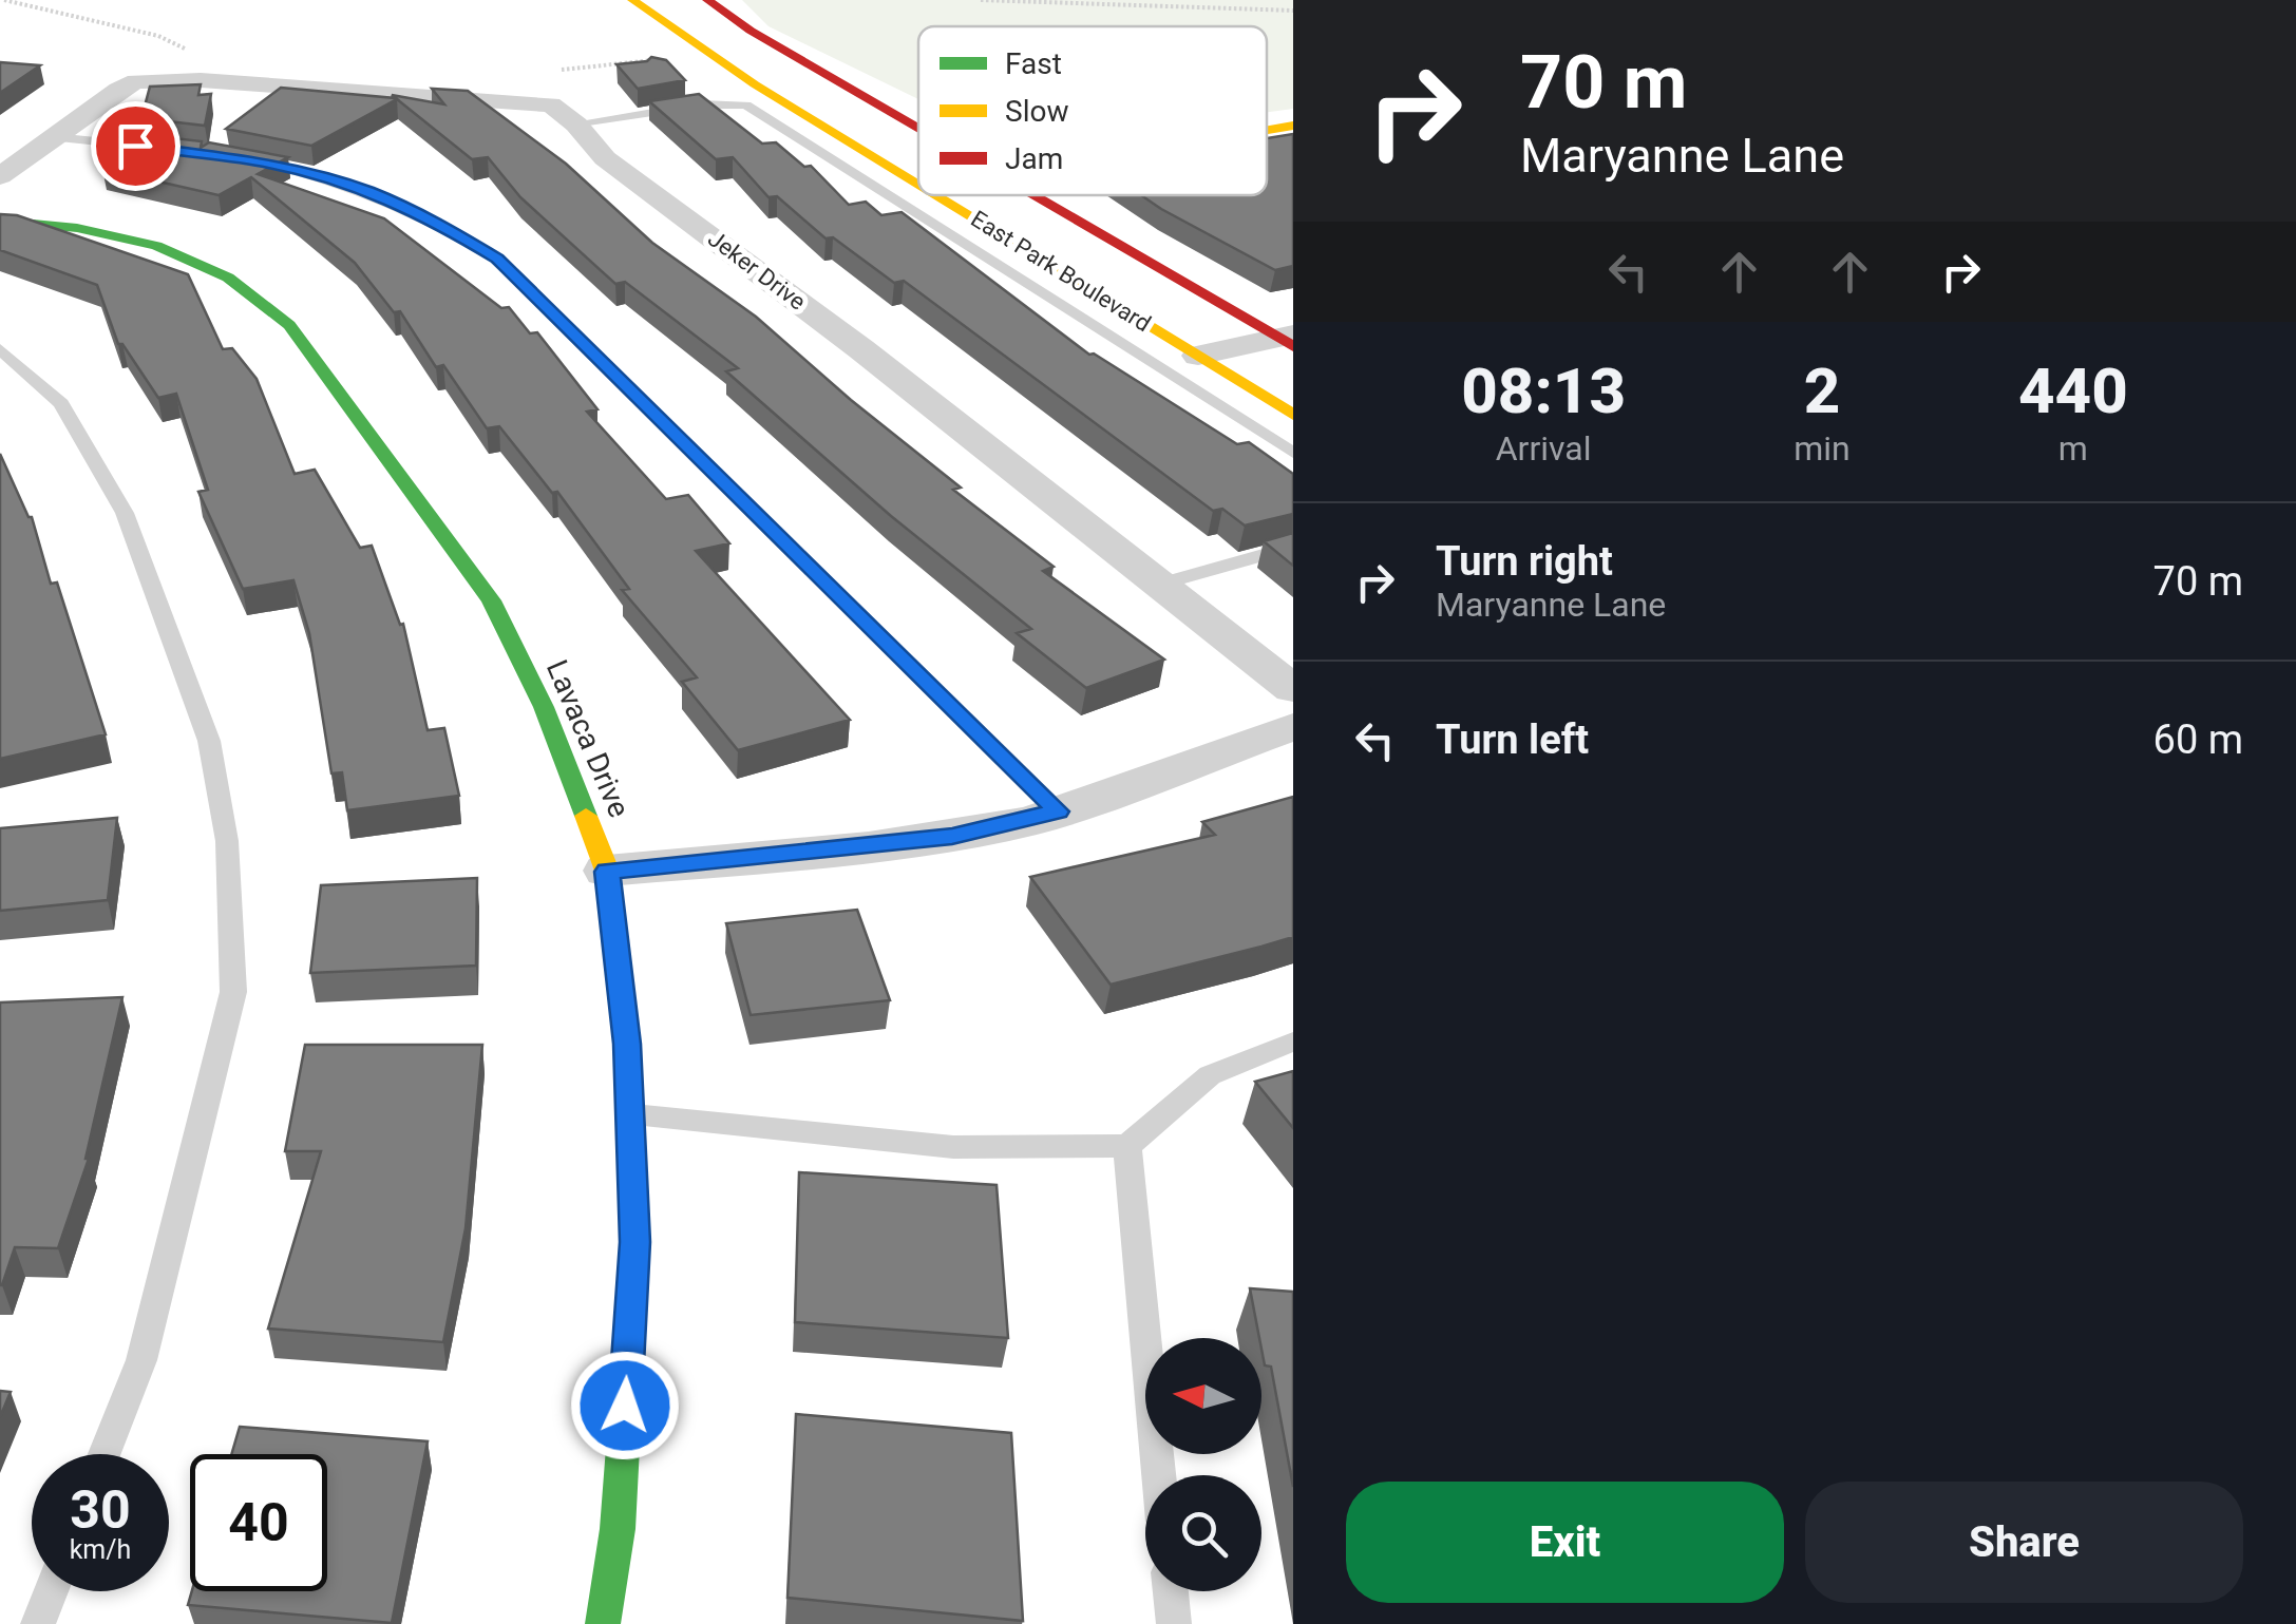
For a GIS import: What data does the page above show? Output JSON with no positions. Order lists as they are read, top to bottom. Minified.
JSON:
{"streets":{"main road":["East Park Boulevard","Lavaca Drive"],"street":["Jeker Drive"]},"legend":["Fast","Slow","Jam"],"north":"left","page":{"turn":["70 m","Maryanne Lane"],"eta":["08:13","Arrival","2","min","440","m"],"list":[{"name":"Turn right","note":"Maryanne Lane","value":"70 m"},{"name":"Turn left","value":"60 m"}],"speed":"30 km/h","limit":"40","buttons":["Exit","Share"]}}
